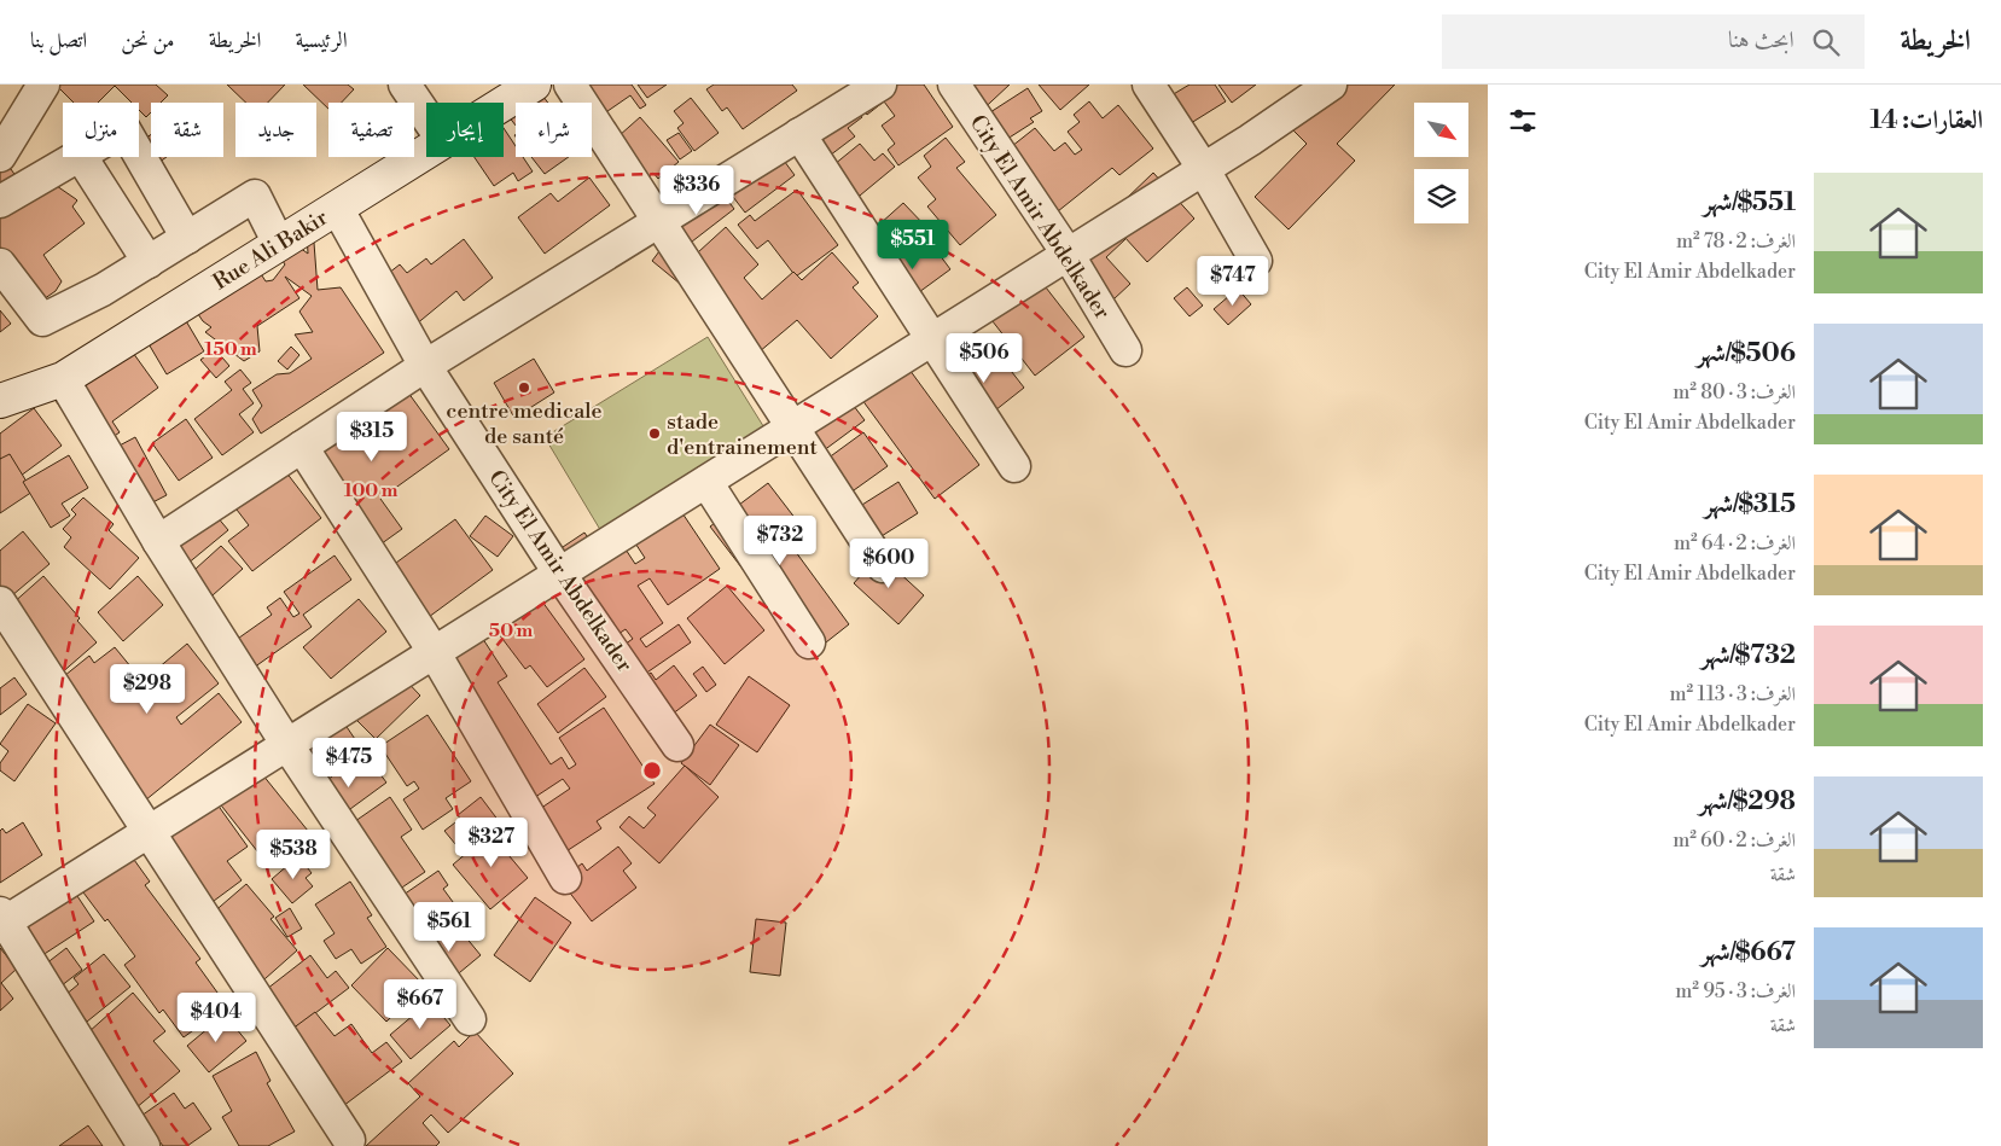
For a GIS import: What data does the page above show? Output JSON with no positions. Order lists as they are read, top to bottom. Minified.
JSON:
{"streets":{"street":["City El Amir Abdelkader","Rue Ali Bakir"]},"crossings":[["City El Amir Abdelkader","Rue Ali Bakir"]],"places":["centre medicale de santé","stade d'entrainement"],"north":"bottom right","page":{"header":"الخريطة","search":"ابحث هنا","nav":["الرئيسية","الخريطة","من نحن","اتصل بنا"],"heading":"العقارات: 14","chip":["شراء","إيجار","تصفية","جديد","شقة","منزل"],"list":[{"name":"$551/شهر","note":"الغرف: 2 · 78 m² · City El Amir Abdelkader"},{"name":"$506/شهر","note":"الغرف: 3 · 80 m² · City El Amir Abdelkader"},{"name":"$315/شهر","note":"الغرف: 2 · 64 m² · City El Amir Abdelkader"},{"name":"$732/شهر","note":"الغرف: 3 · 113 m² · City El Amir Abdelkader"},{"name":"$298/شهر","note":"الغرف: 2 · 60 m² · شقة"},{"name":"$667/شهر","note":"الغرف: 3 · 95 m² · شقة"}],"price":["$336","$551","$747","$506","$315","$732","$600","$298","$475","$327","$538","$561","$667","$404"]},"rings":["150 m","100 m","50 m"]}
